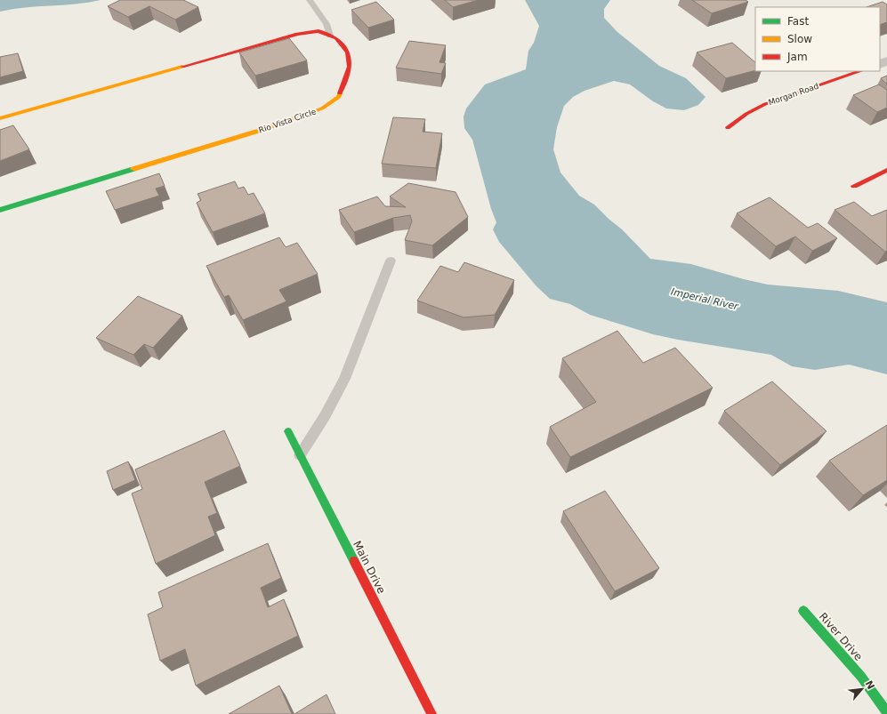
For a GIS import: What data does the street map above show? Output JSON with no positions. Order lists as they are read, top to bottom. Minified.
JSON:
{"streets":{"street":["Morgan Road","Rio Vista Circle","Main Drive","River Drive"]},"water":["Imperial River"],"legend":["Fast","Slow","Jam"],"north":"top right"}
